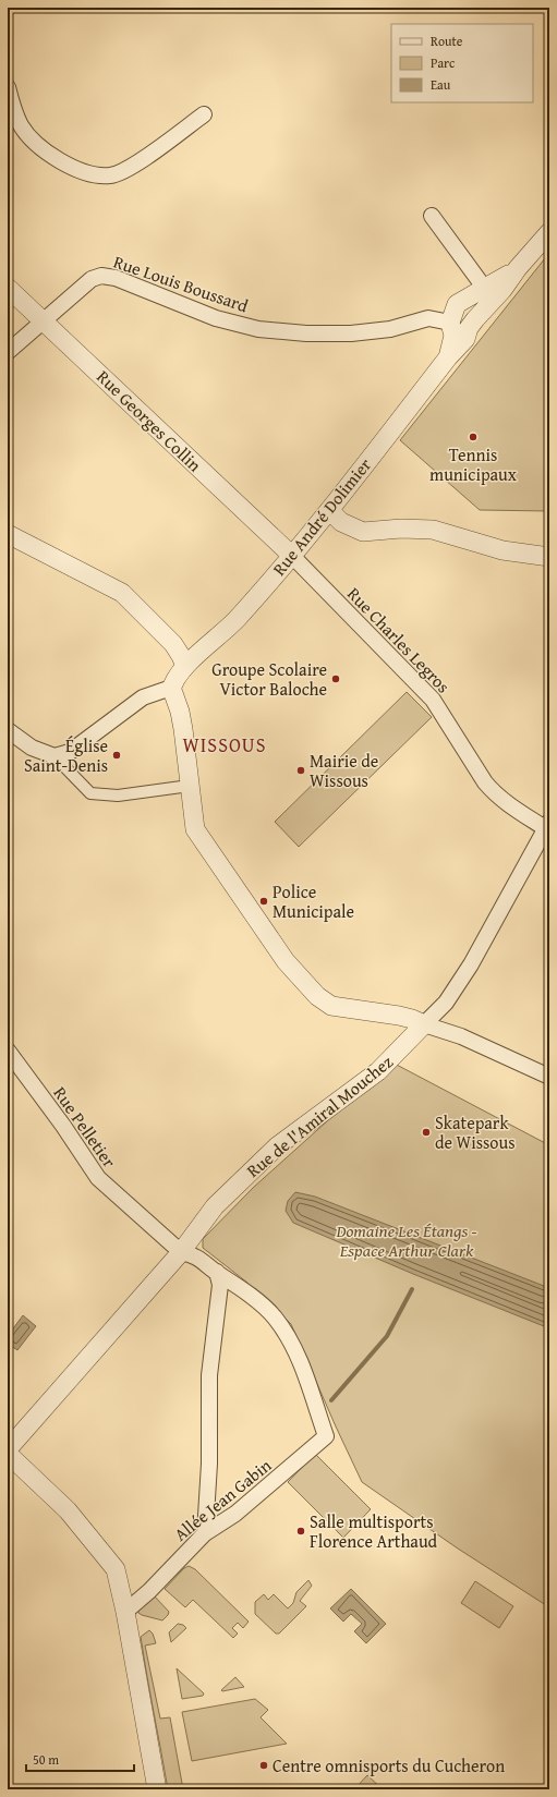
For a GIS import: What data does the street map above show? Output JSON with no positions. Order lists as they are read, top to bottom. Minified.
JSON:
{"streets":{"street":["Rue Louis Boussard","Rue Georges Collin","Rue André Dolimier","Rue Charles Legros","Rue de l'Amiral Mouchez","Rue Pelletier","Allée Jean Gabin"]},"crossings":[["Rue Louis Boussard","Rue Georges Collin"],["Rue Louis Boussard","Rue André Dolimier"],["Rue Georges Collin","Rue André Dolimier"],["Rue Georges Collin","Rue Charles Legros"],["Rue André Dolimier","Rue Charles Legros"],["Rue Charles Legros","Rue de l'Amiral Mouchez"],["Rue de l'Amiral Mouchez","Rue Pelletier"]],"districts":["WISSOUS"],"parks":["Domaine Les Étangs - Espace Arthur Clark"],"places":["Tennis municipaux","Groupe Scolaire Victor Baloche","Église Saint-Denis","Mairie de Wissous","Police Municipale","Skatepark de Wissous","Salle multisports Florence Arthaud","Centre omnisports du Cucheron"],"legend":["Route","Parc","Eau"],"scale_bar":"50 m"}
